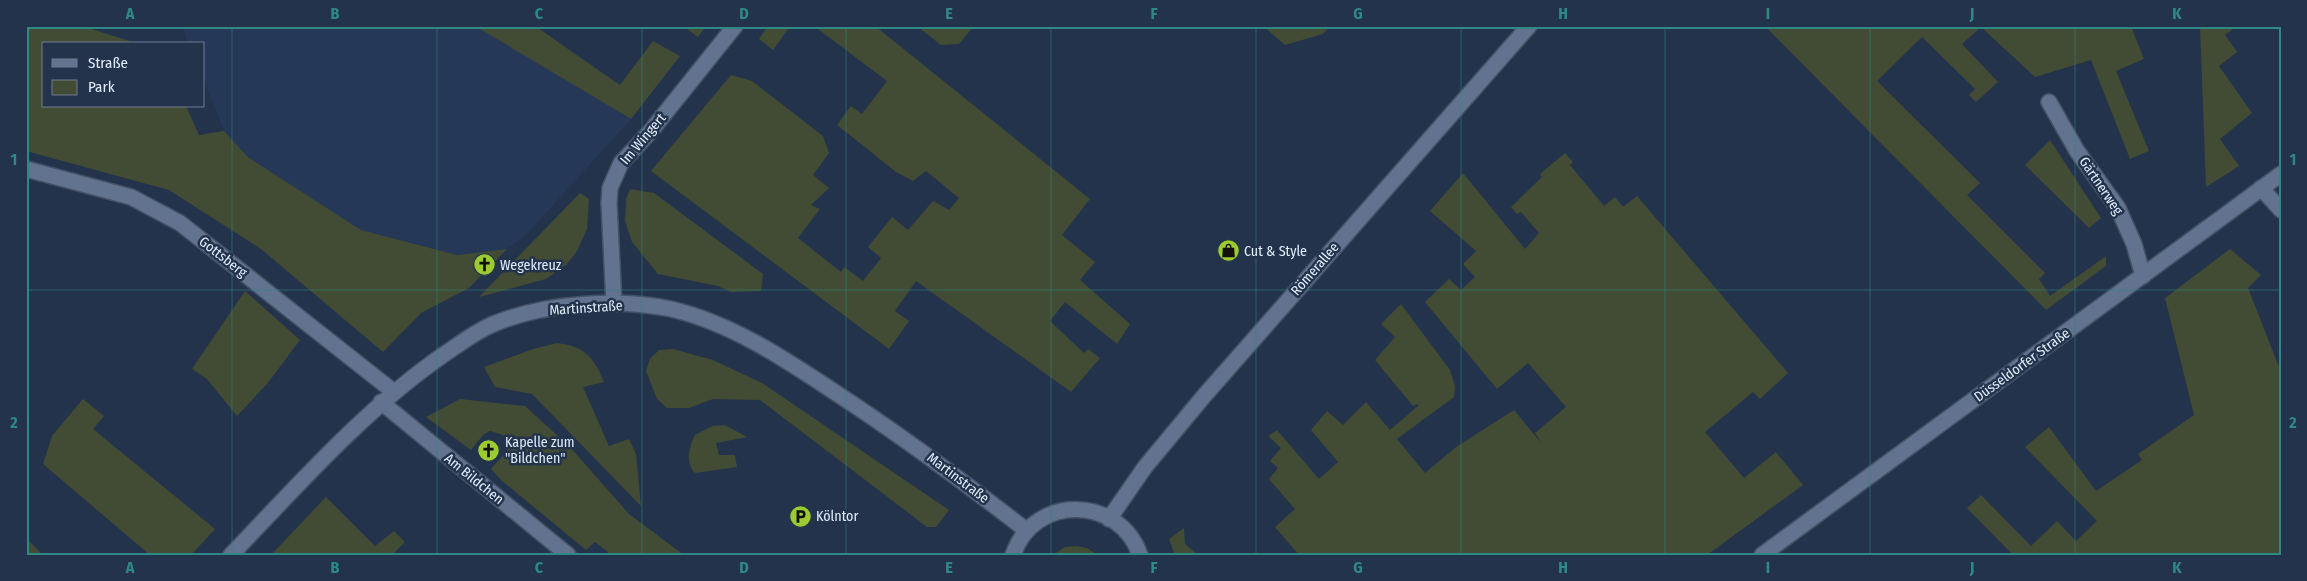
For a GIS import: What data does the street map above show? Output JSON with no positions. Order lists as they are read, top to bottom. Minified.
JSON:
{"streets":{"street":["Im Wingert","Gärtnerweg","Gottsberg","Römerallee","Martinstraße","Düsseldorfer Straße","Am Bildchen"]},"crossings":[["Im Wingert","Martinstraße"],["Gärtnerweg","Düsseldorfer Straße"],["Gottsberg","Martinstraße"],["Martinstraße","Am Bildchen"]],"places":{"shop":["Cut & Style"],"church":["Wegekreuz","Kapelle zum \"Bildchen\""],"parking":["Kölntor"]},"legend":["Straße","Park"],"grid":{"columns":["A","B","C","D","E","F","G","H","I","J","K"],"rows":["1","2"]}}
